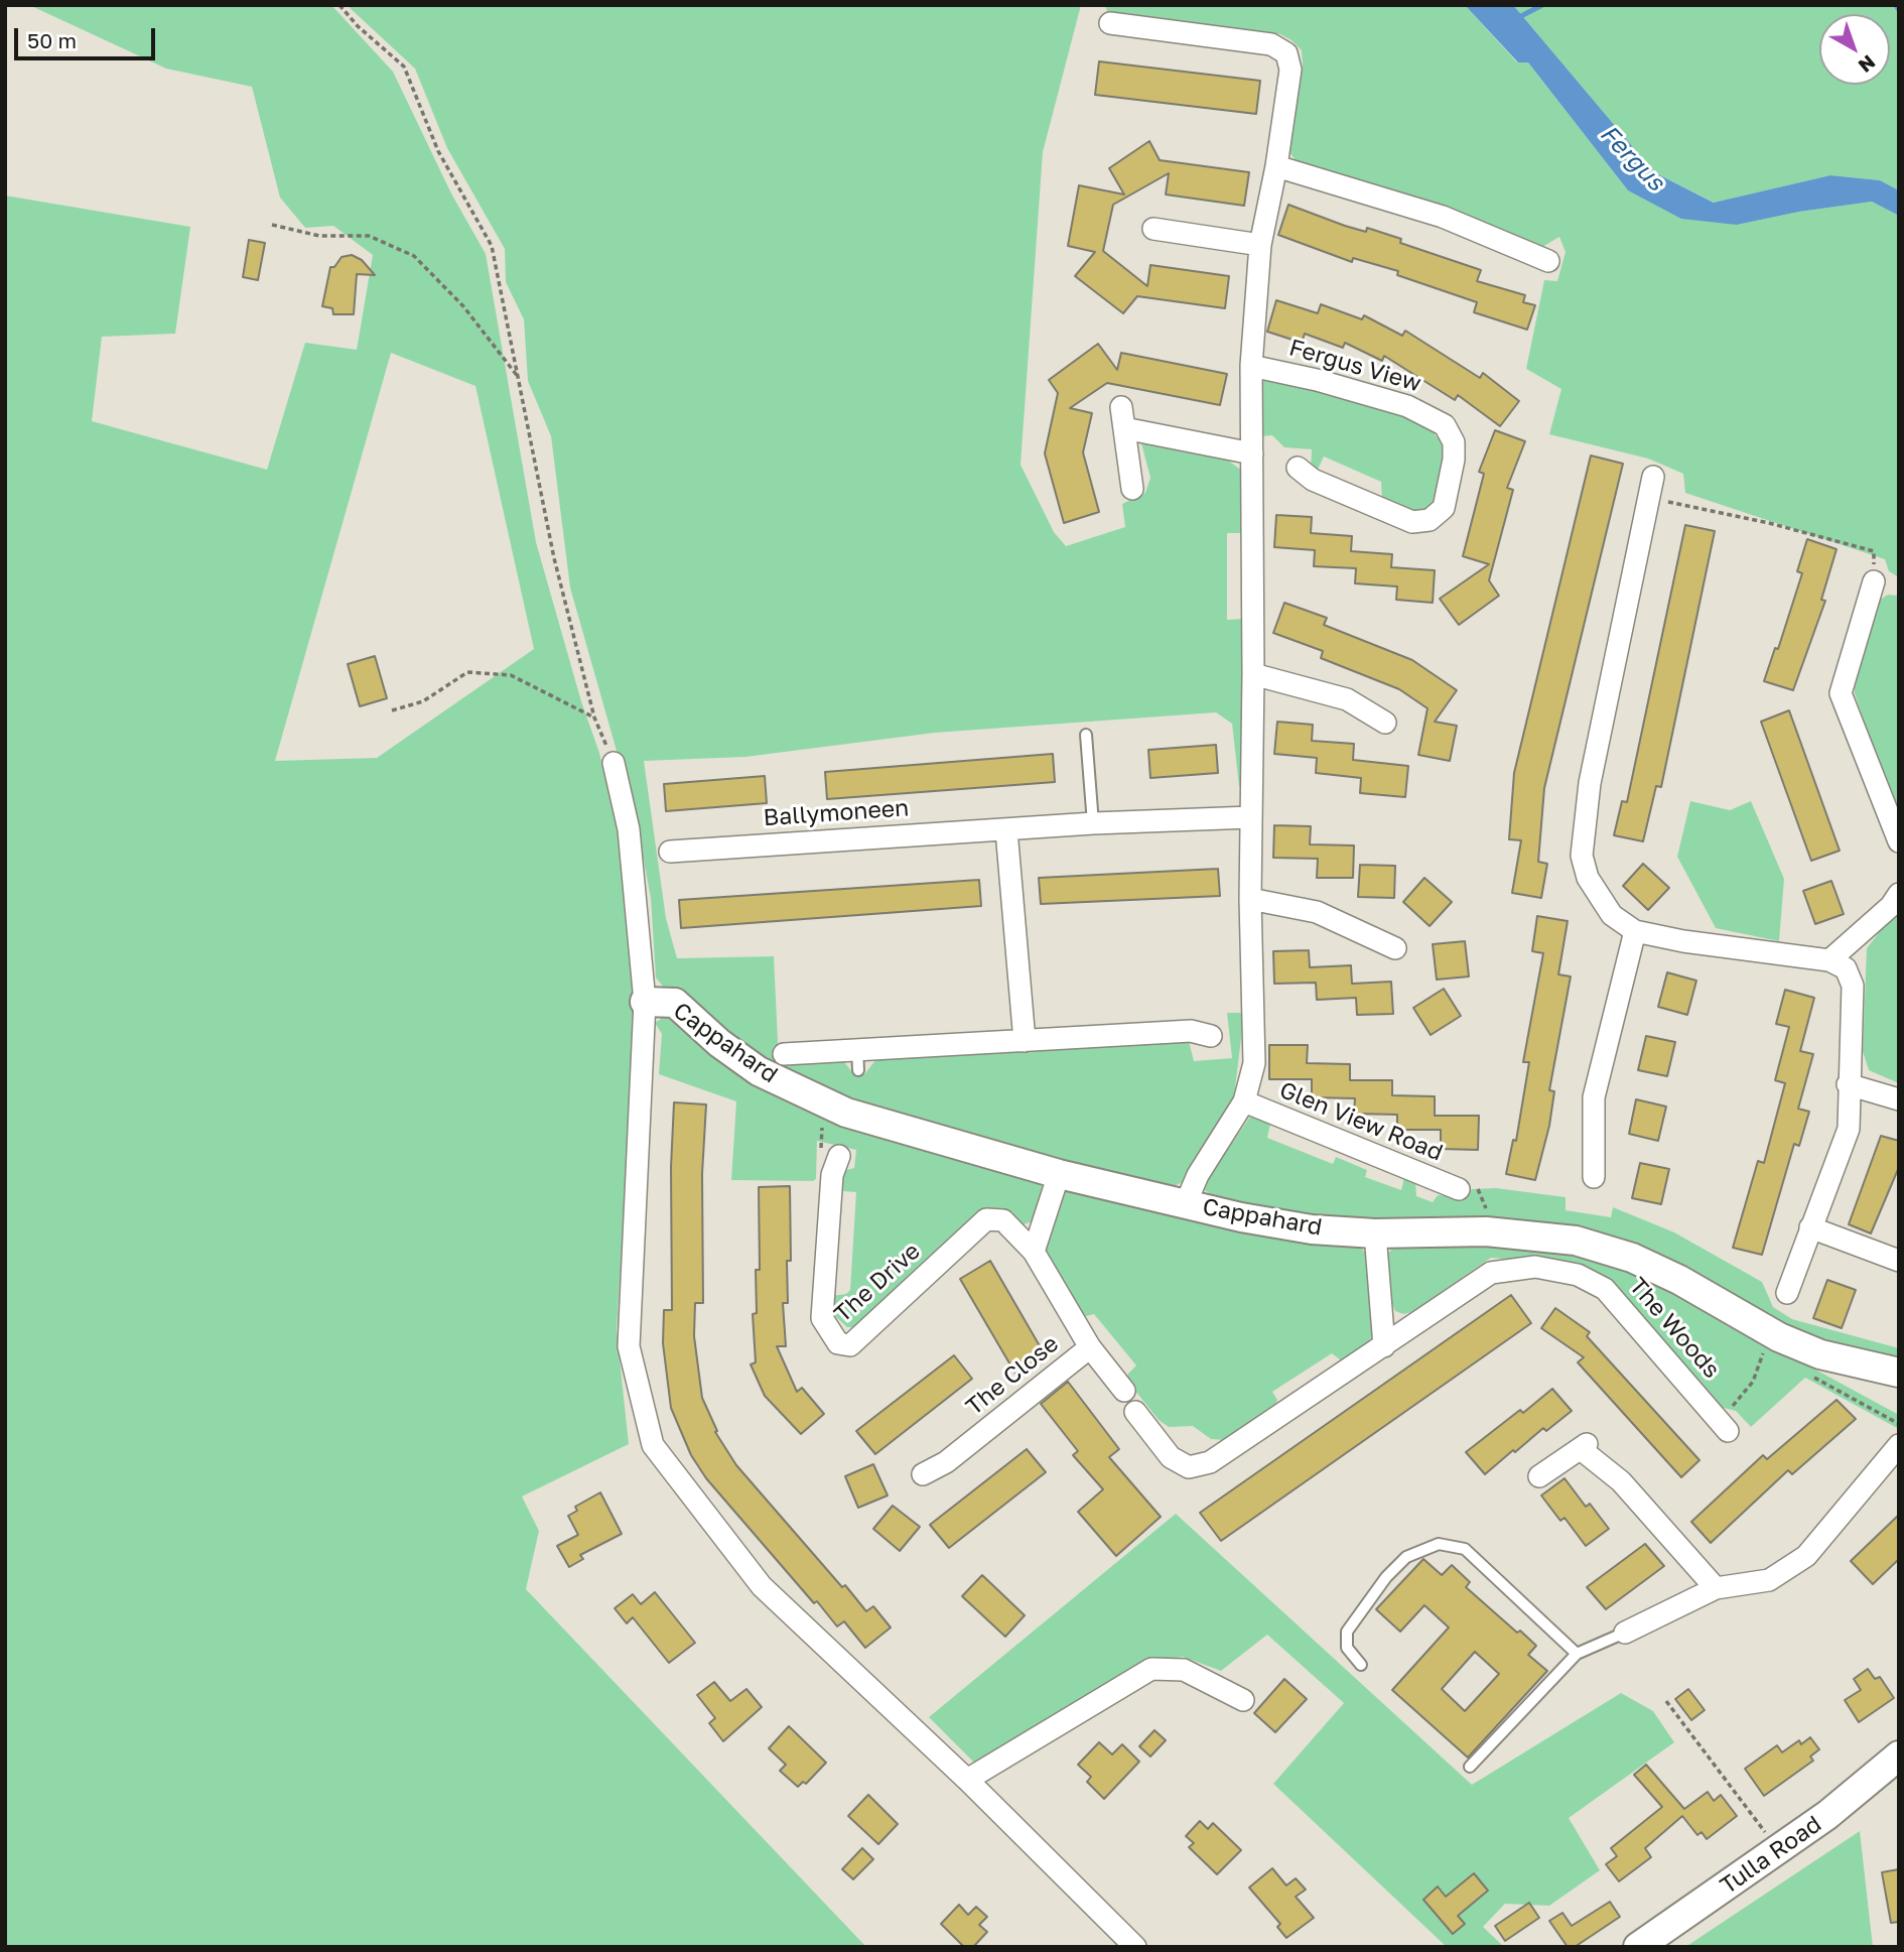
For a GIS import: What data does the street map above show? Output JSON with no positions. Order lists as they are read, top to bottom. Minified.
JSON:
{"streets":{"main road":["Cappahard","Tulla Road"],"street":["Fergus View","Ballymoneen","Glen View Road","The Drive","The Woods","The Close"]},"water":["Fergus"],"scale_bar":"50 m","north":"bottom right"}
